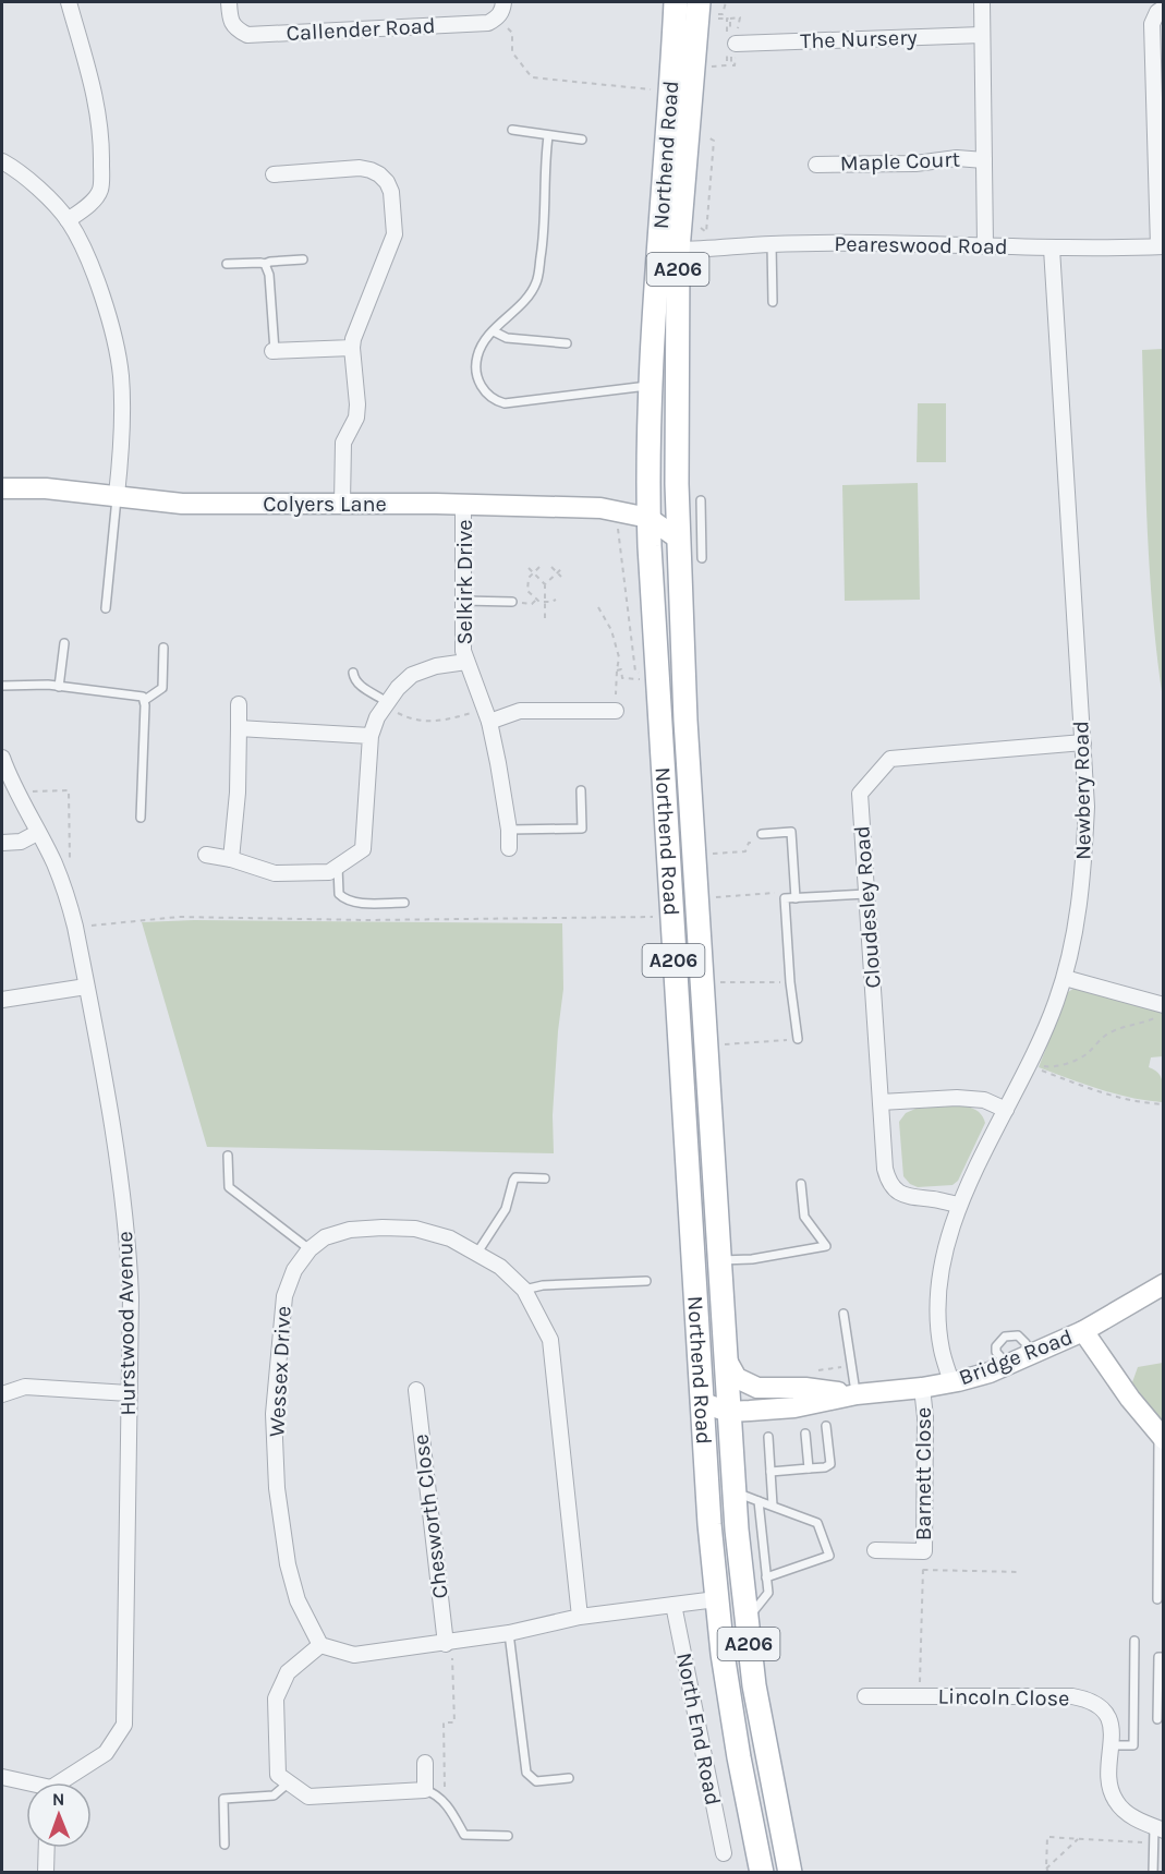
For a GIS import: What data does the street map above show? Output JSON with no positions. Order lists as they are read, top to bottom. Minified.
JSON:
{"streets":{"main road":["Northend Road","A206"],"street":["Callender Road","The Nursery","Maple Court","Peareswood Road","Colyers Lane","Selkirk Drive","Newbery Road","Cloudesley Road","Hurstwood Avenue","Bridge Road","Wessex Drive","Barnett Close","Chesworth Close","Lincoln Close","North End Road"]},"crossings":[["Northend Road","Peareswood Road"],["Northend Road","Colyers Lane"],["Northend Road","Bridge Road"],["Peareswood Road","Newbery Road"],["Colyers Lane","Selkirk Drive"],["Newbery Road","Cloudesley Road"],["Newbery Road","Bridge Road"],["Bridge Road","Barnett Close"]],"north":"top"}
